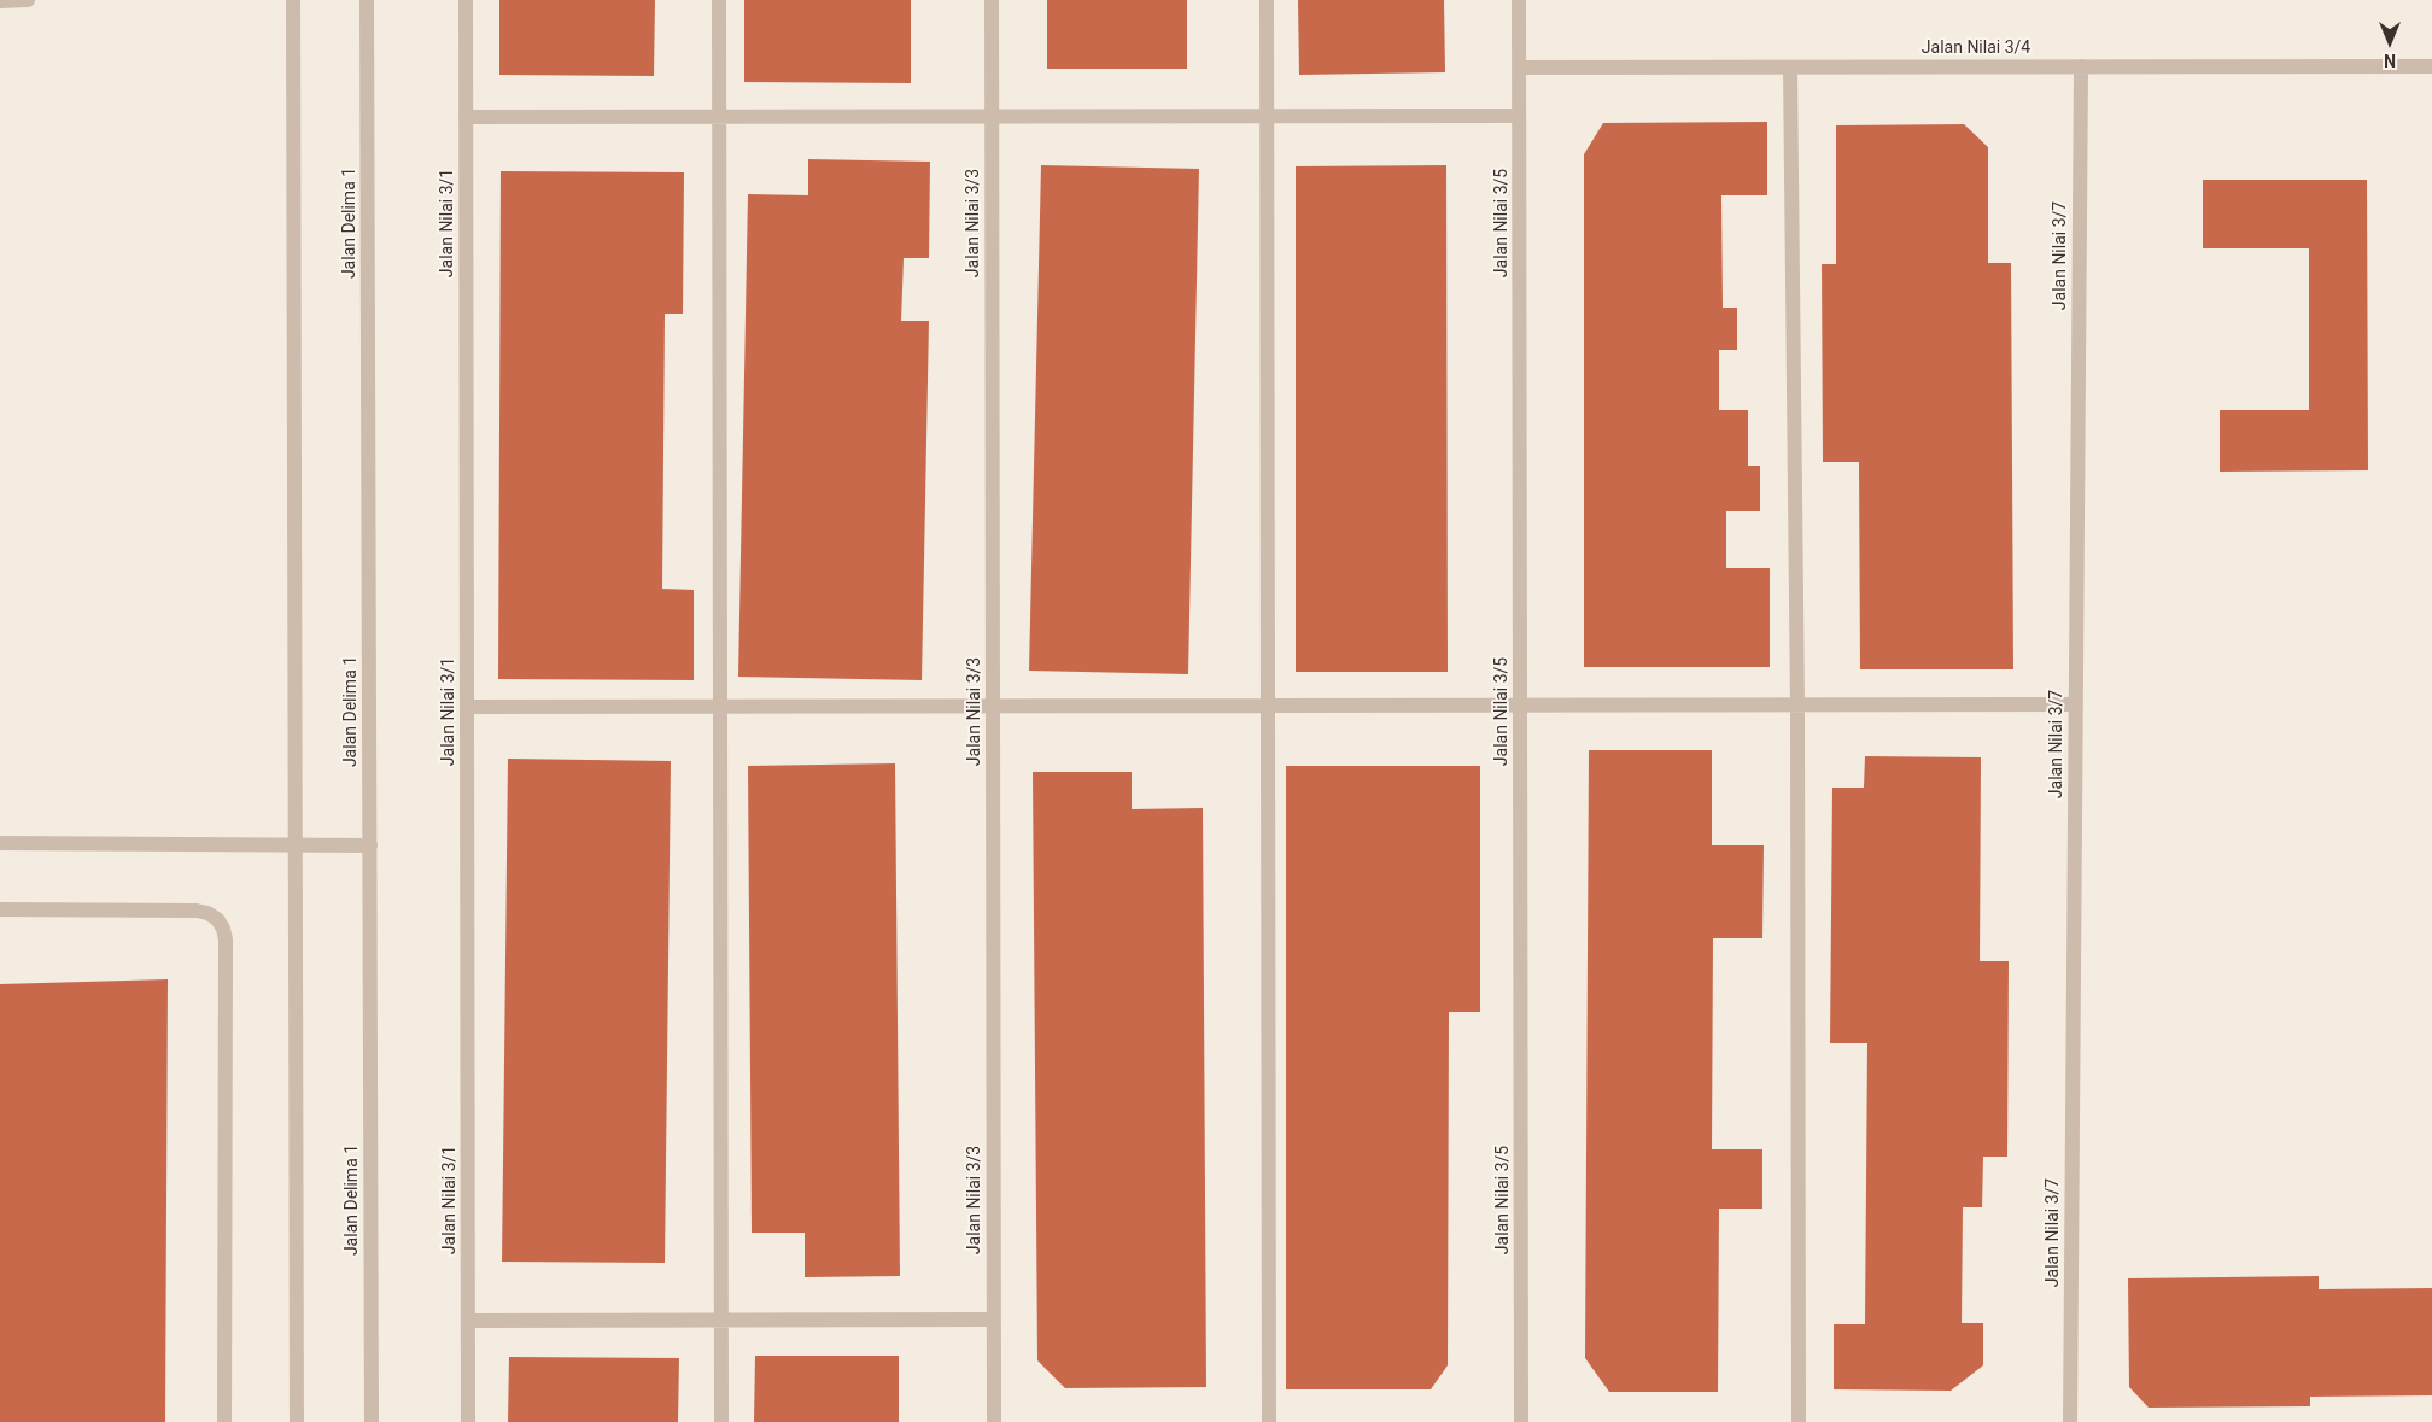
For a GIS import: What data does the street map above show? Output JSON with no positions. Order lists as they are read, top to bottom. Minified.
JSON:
{"streets":{"street":["Jalan Nilai 3/4","Jalan Delima 1","Jalan Nilai 3/1","Jalan Nilai 3/3","Jalan Nilai 3/5","Jalan Nilai 3/7"]},"crossings":[["Jalan Nilai 3/4","Jalan Nilai 3/5"],["Jalan Nilai 3/4","Jalan Nilai 3/7"]],"north":"bottom"}
